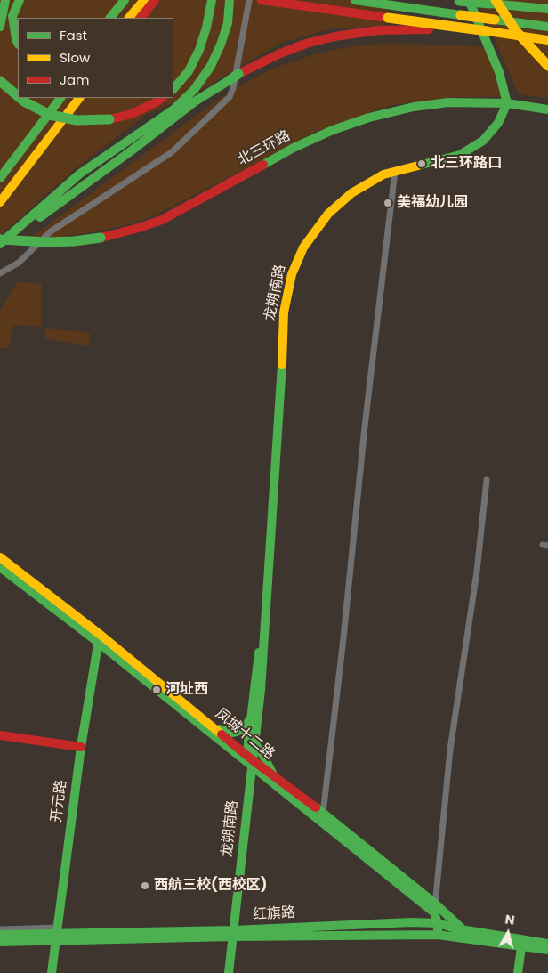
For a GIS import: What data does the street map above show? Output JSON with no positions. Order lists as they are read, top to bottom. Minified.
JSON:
{"streets":{"main road":["北三环路","龙朔南路","凤城十二路","开元路","红旗路"]},"crossings":[["北三环路","龙朔南路"],["龙朔南路","凤城十二路"],["龙朔南路","红旗路"],["凤城十二路","开元路"],["凤城十二路","红旗路"],["开元路","红旗路"]],"places":["北三环路口","美福幼儿园","河址西","西航三校(西校区)"],"legend":["Fast","Slow","Jam"],"north":"top"}
